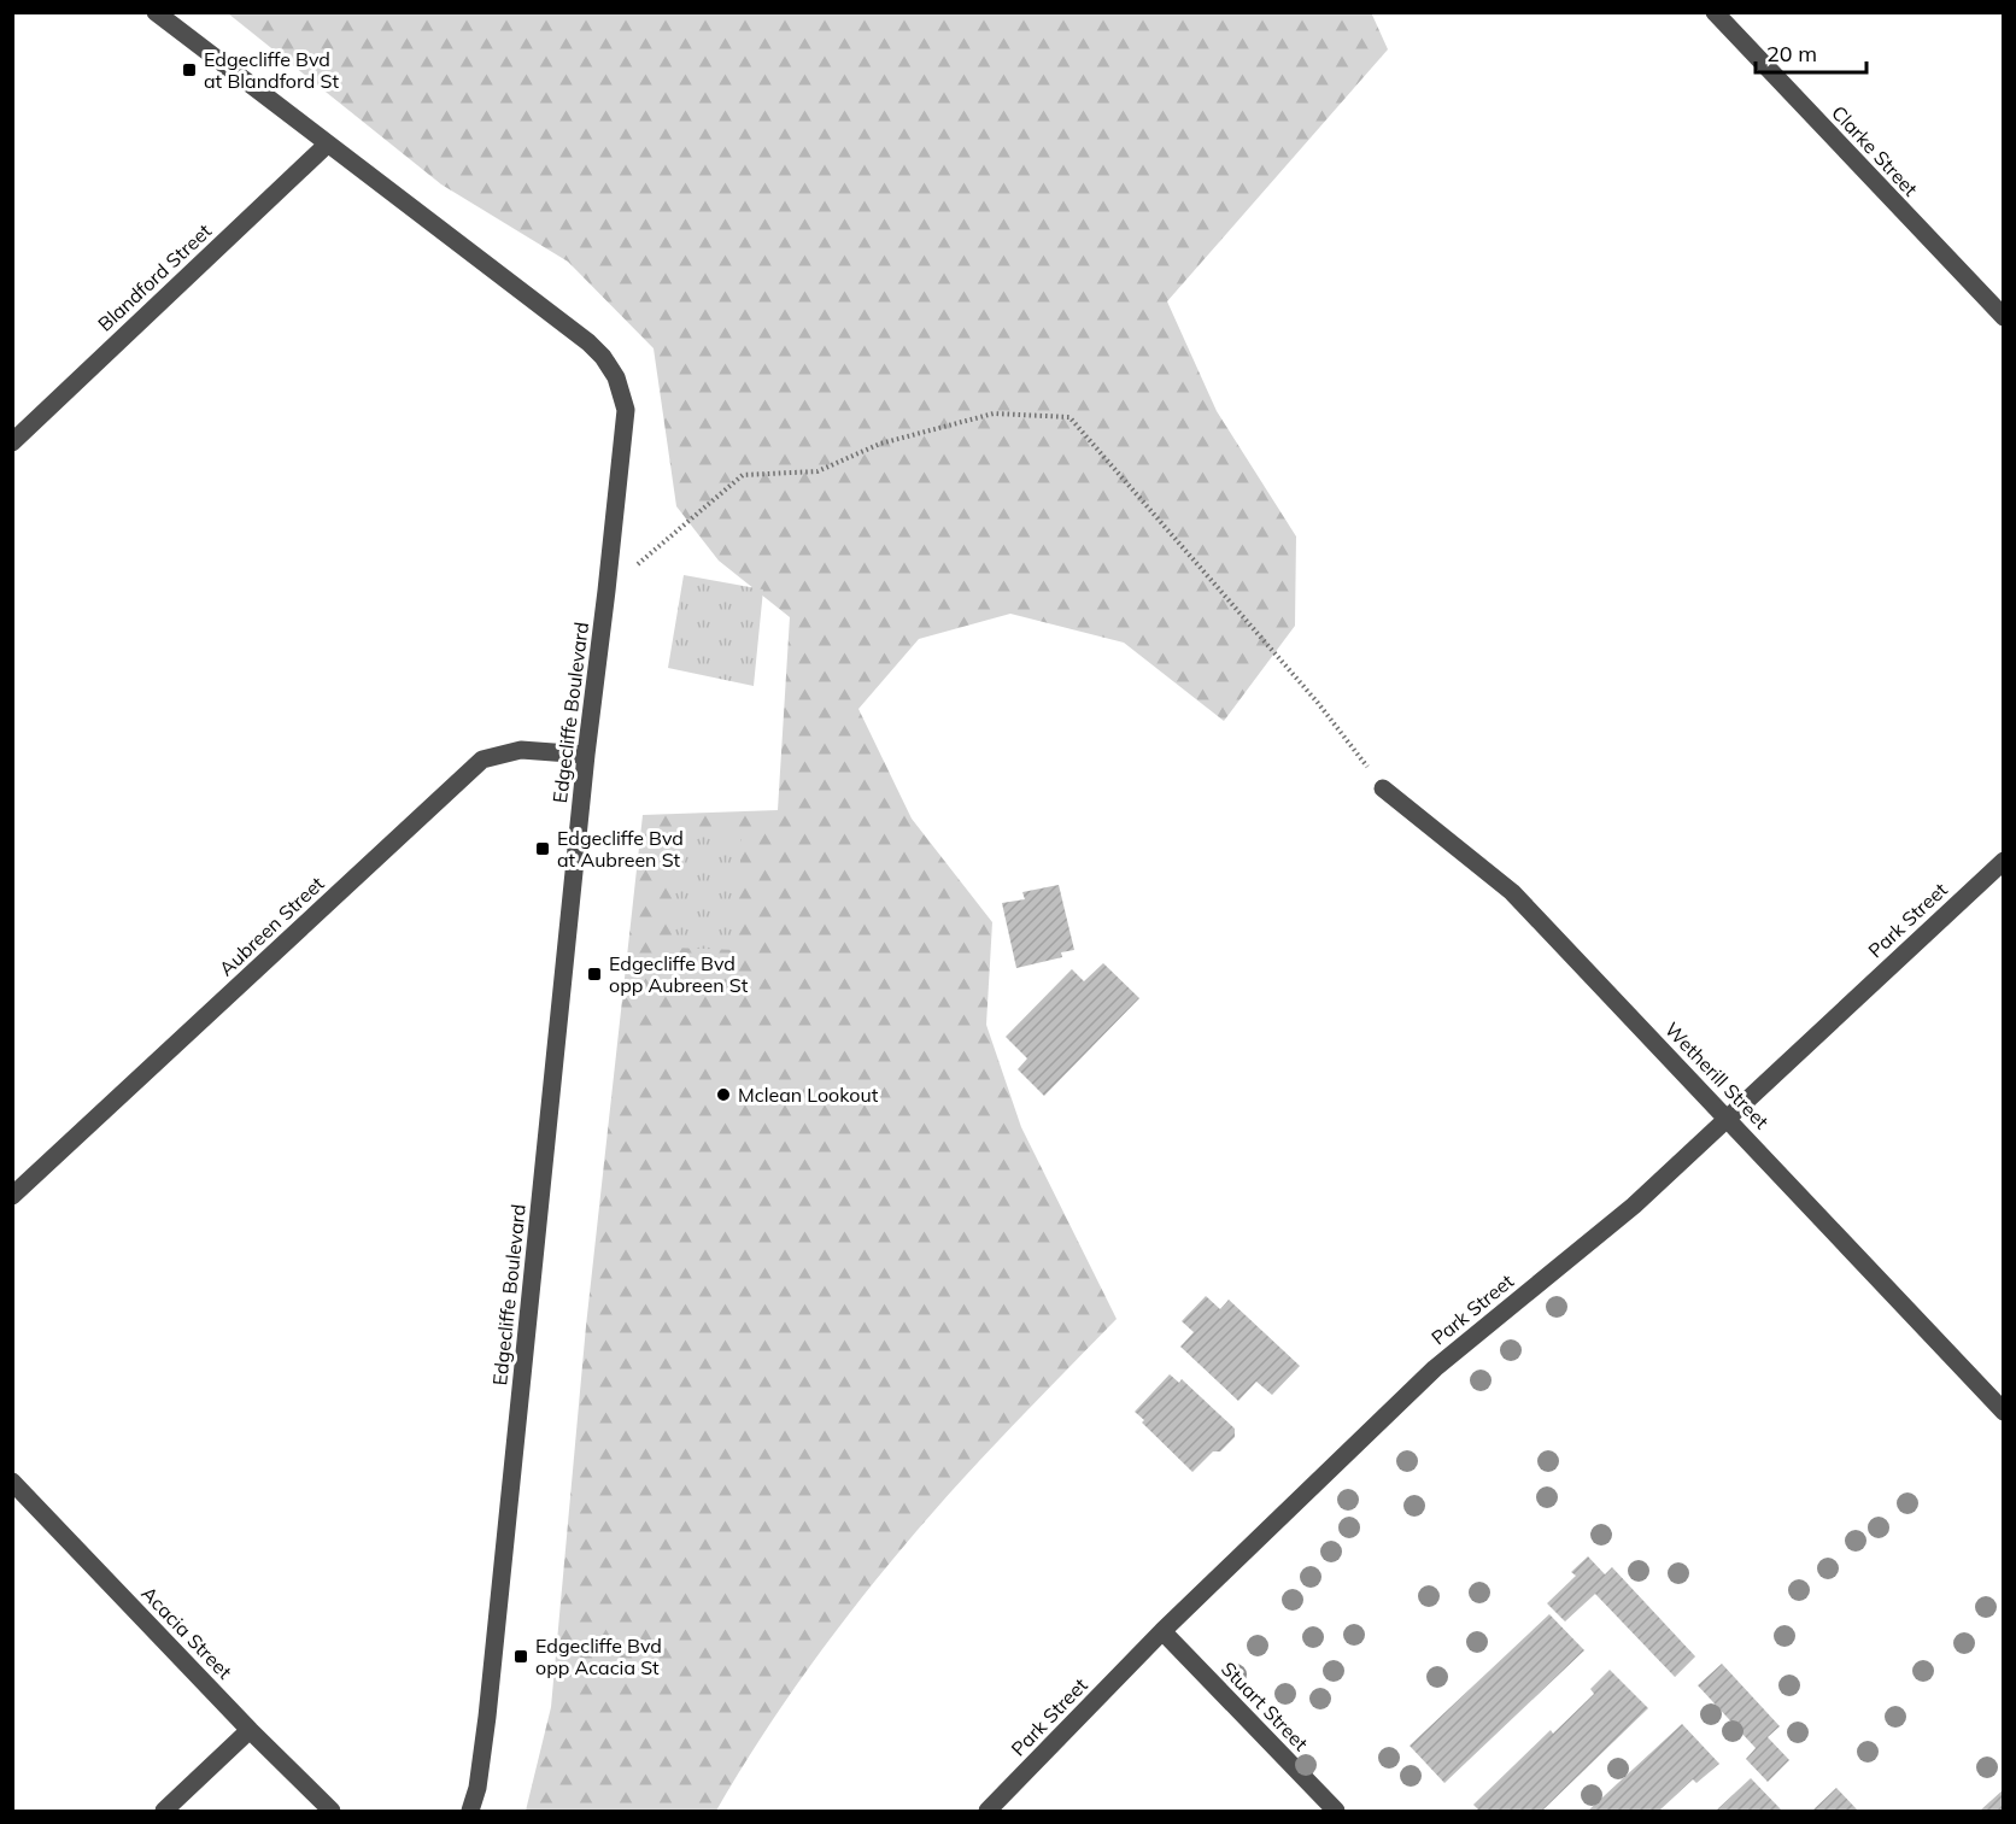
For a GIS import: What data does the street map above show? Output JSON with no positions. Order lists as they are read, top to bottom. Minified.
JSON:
{"streets":{"street":["Clarke Street","Blandford Street","Edgecliffe Boulevard","Park Street","Aubreen Street","Wetherill Street","Acacia Street","Stuart Street"]},"crossings":[["Blandford Street","Edgecliffe Boulevard"],["Edgecliffe Boulevard","Aubreen Street"],["Park Street","Wetherill Street"],["Park Street","Stuart Street"]],"places":{"transit":["Edgecliffe Bvd at Blandford St","Edgecliffe Bvd at Aubreen St","Edgecliffe Bvd opp Aubreen St","Edgecliffe Bvd opp Acacia St"],"other":["Mclean Lookout"]},"scale_bar":"20 m"}
